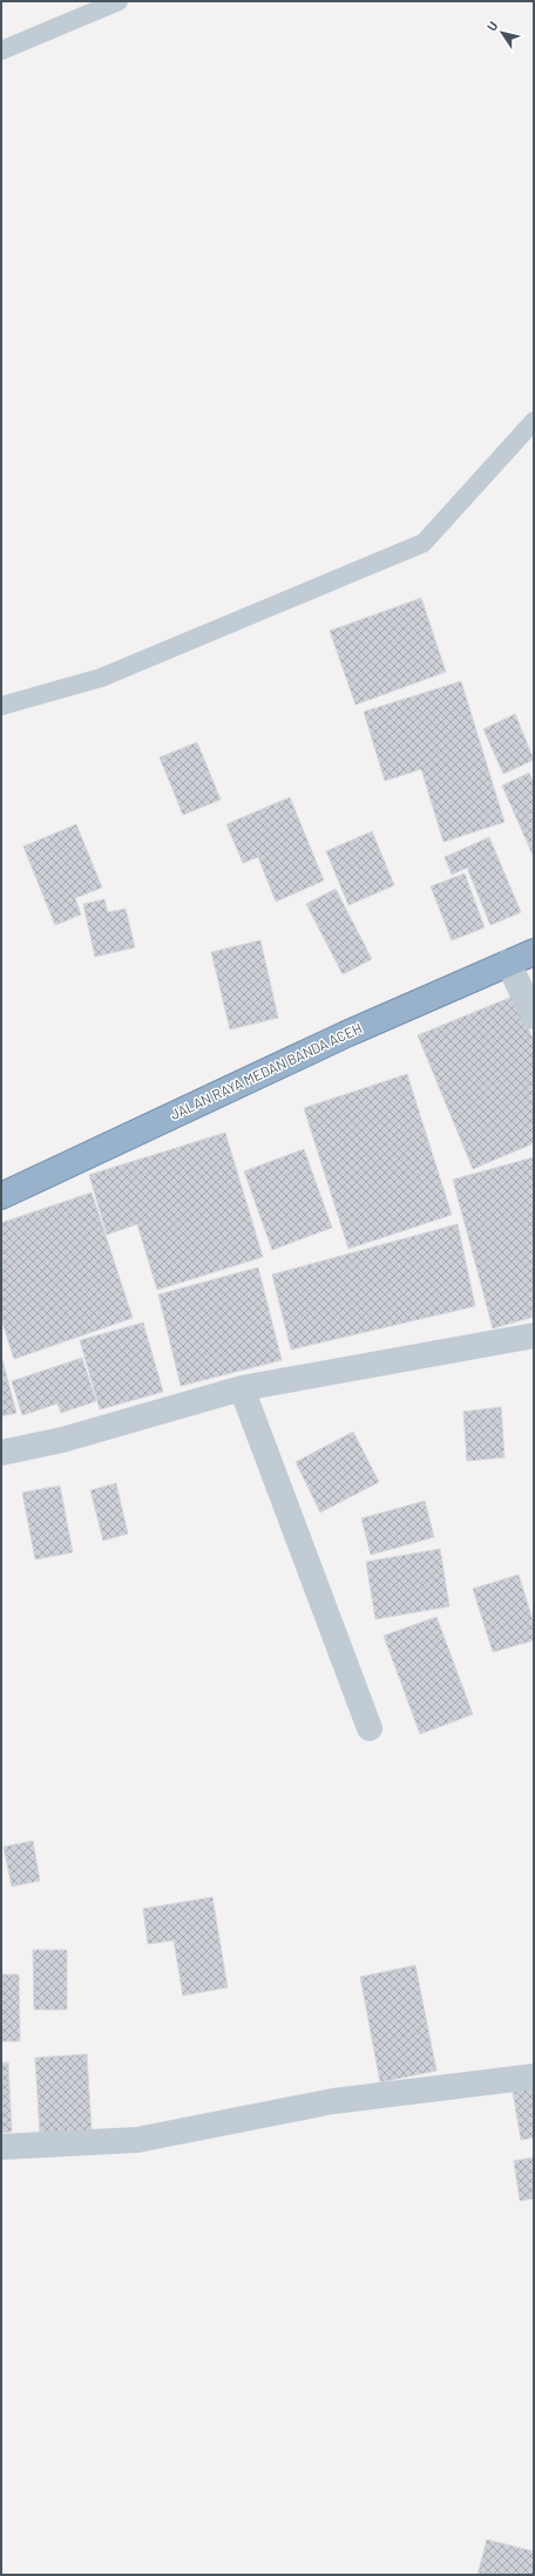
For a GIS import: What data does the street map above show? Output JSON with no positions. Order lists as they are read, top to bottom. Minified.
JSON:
{"streets":{"highway":["JALAN RAYA MEDAN BANDA ACEH"]},"north":"top left"}
